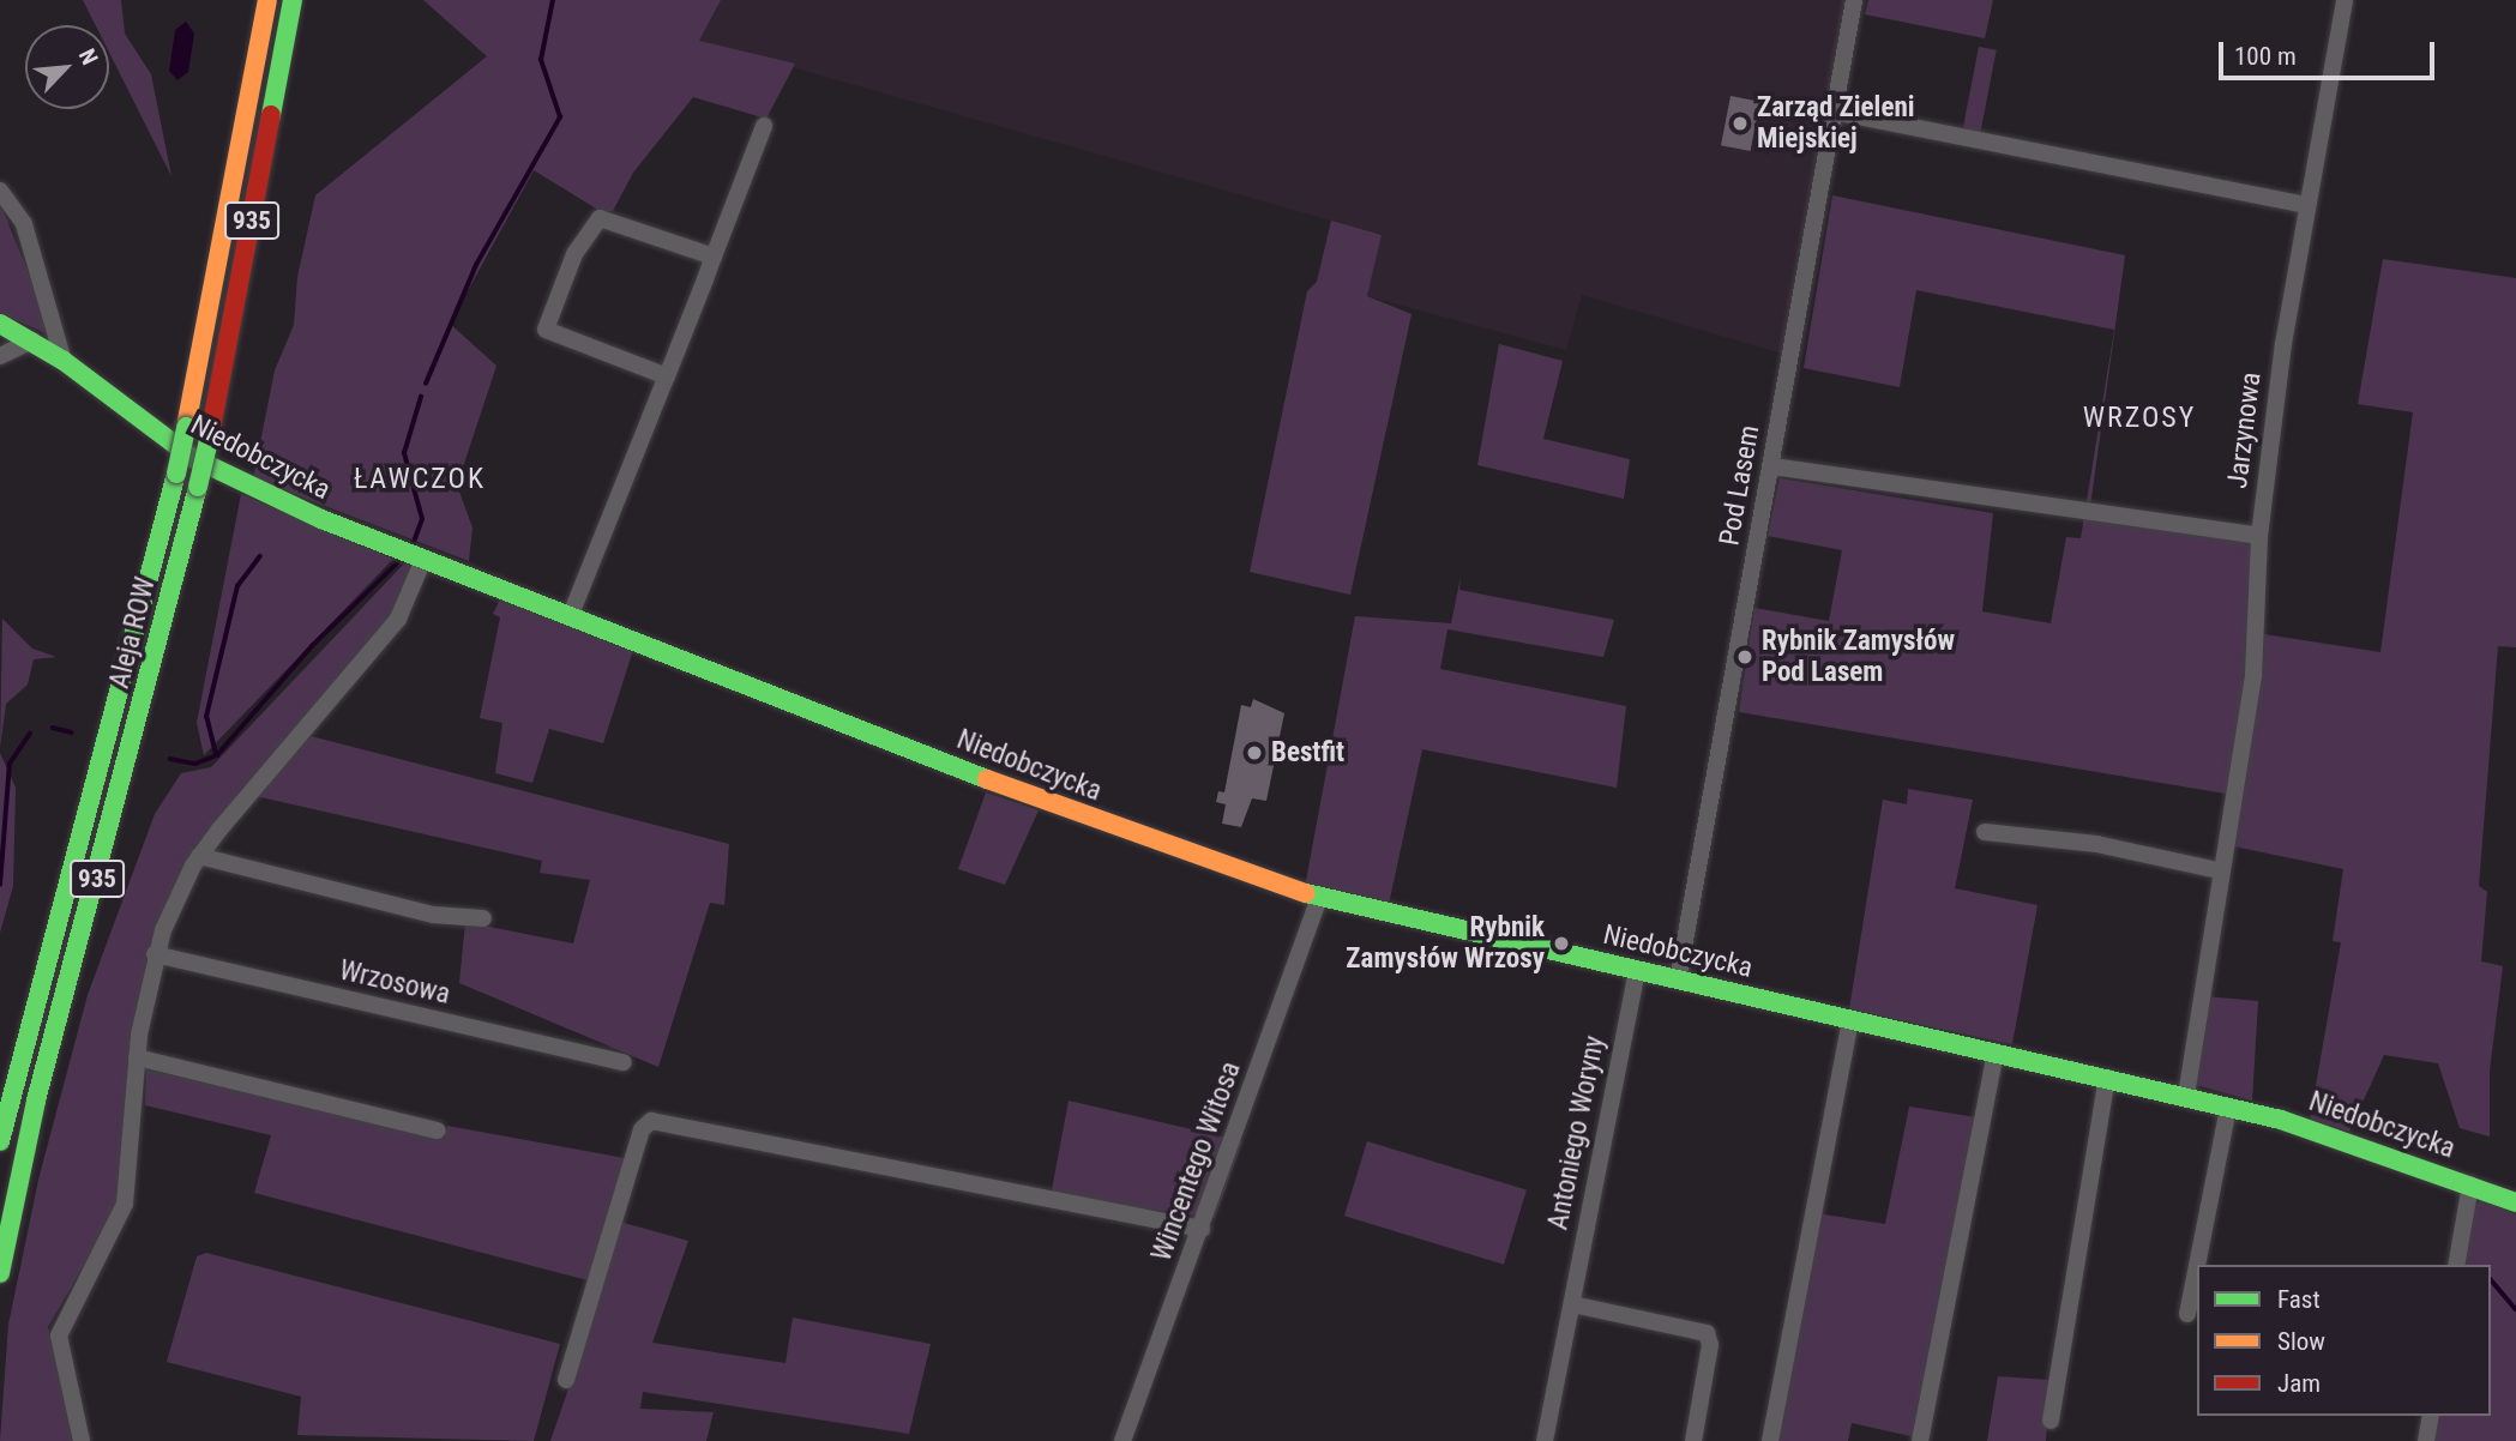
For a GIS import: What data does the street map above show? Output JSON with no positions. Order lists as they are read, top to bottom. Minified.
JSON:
{"streets":{"street":["935","Jarzynowa","Niedobczycka","Pod Lasem","Aleja ROW","Wrzosowa","Antoniego Woryny","Wincentego Witosa"]},"crossings":[["Jarzynowa","Niedobczycka"],["Niedobczycka","Pod Lasem"],["Niedobczycka","Antoniego Woryny"],["Niedobczycka","Wincentego Witosa"]],"districts":["WRZOSY","ŁAWCZOK"],"places":["Zarząd Zieleni Miejskiej","Rybnik Zamysłów Pod Lasem","Bestfit","Rybnik Zamysłów Wrzosy"],"legend":["Fast","Slow","Jam"],"scale_bar":"100 m","north":"top right"}
